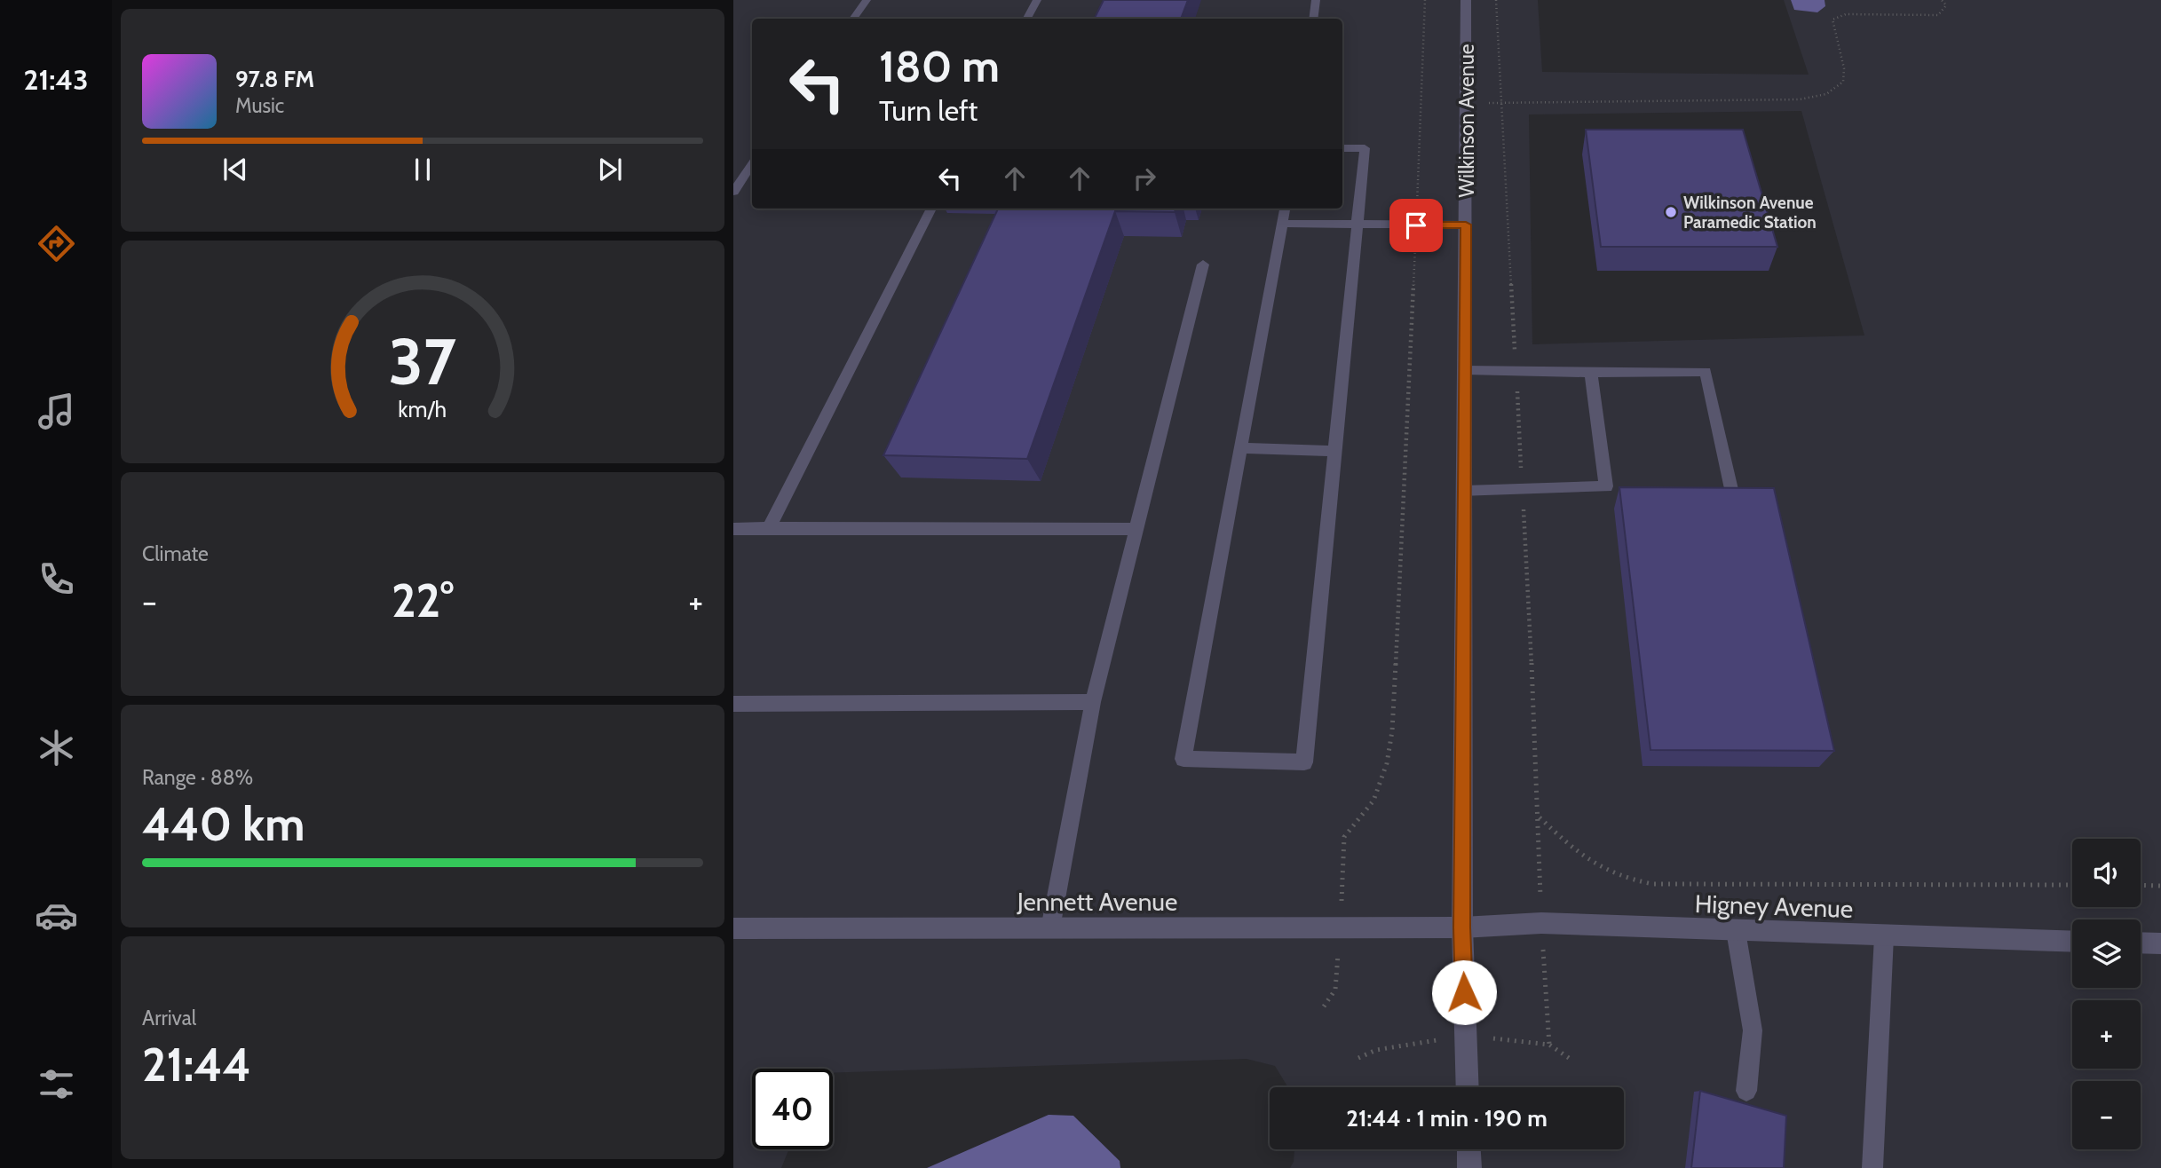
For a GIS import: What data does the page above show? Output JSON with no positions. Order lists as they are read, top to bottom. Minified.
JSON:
{"streets":{"street":["Wilkinson Avenue","Jennett Avenue","Higney Avenue"]},"crossings":[["Wilkinson Avenue","Jennett Avenue"],["Wilkinson Avenue","Higney Avenue"],["Jennett Avenue","Higney Avenue"]],"places":["Wilkinson Avenue Paramedic Station"],"page":{"tabs":"21:43","turn":["180 m","Turn left"],"song":["97.8 FM","Music"],"tile":["Climate",["Range · 88%","440 km"],["Arrival","21:44"]],"heat":["−","22°","+"],"map_buttons":["+","−"],"limit":"40","trip":"21:44 · 1 min · 190 m","gauge":["37","km/h"]}}
